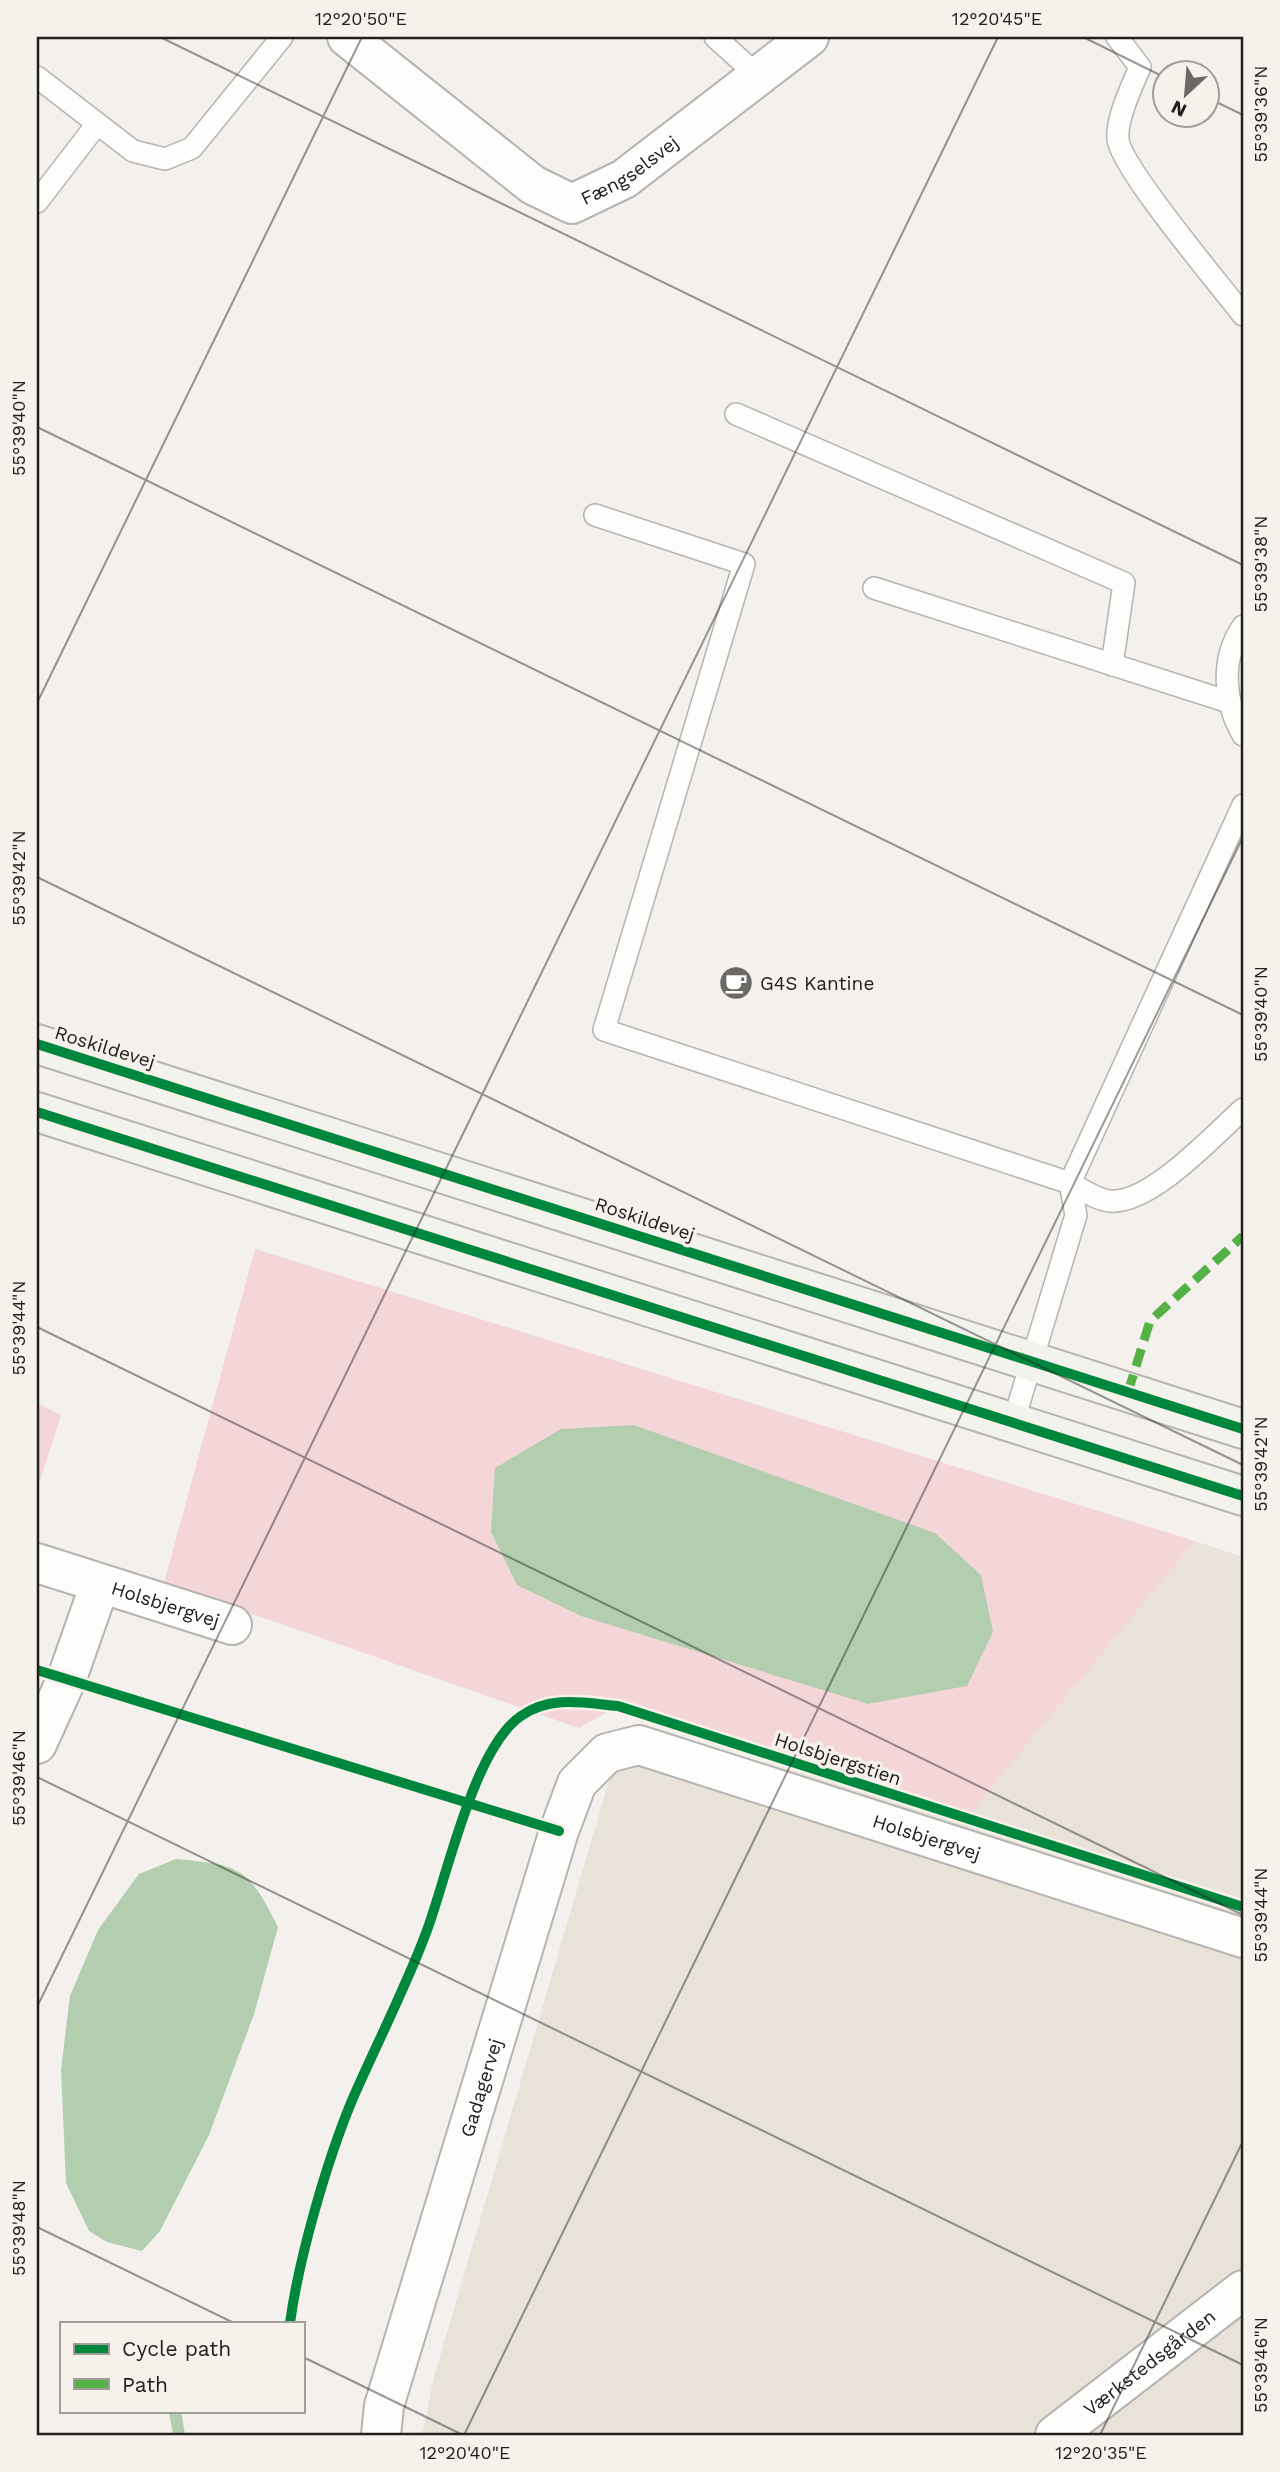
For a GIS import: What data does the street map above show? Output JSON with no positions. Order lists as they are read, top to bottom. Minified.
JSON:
{"streets":{"main road":["Roskildevej"],"street":["Fængselsvej","Holsbjergvej","Gadagervej","Værkstedsgården"],"cycle path":["Holsbjergstien"]},"crossings":[["Holsbjergvej","Gadagervej"]],"places":{"cafe":["G4S Kantine"]},"legend":["Cycle path","Path"],"north":"bottom left","coordinates":["12°20'50\"E","12°20'45\"E","55°39'36\"N","55°39'40\"N","55°39'38\"N","55°39'42\"N","55°39'44\"N","55°39'46\"N","55°39'48\"N","12°20'40\"E","12°20'35\"E"]}
